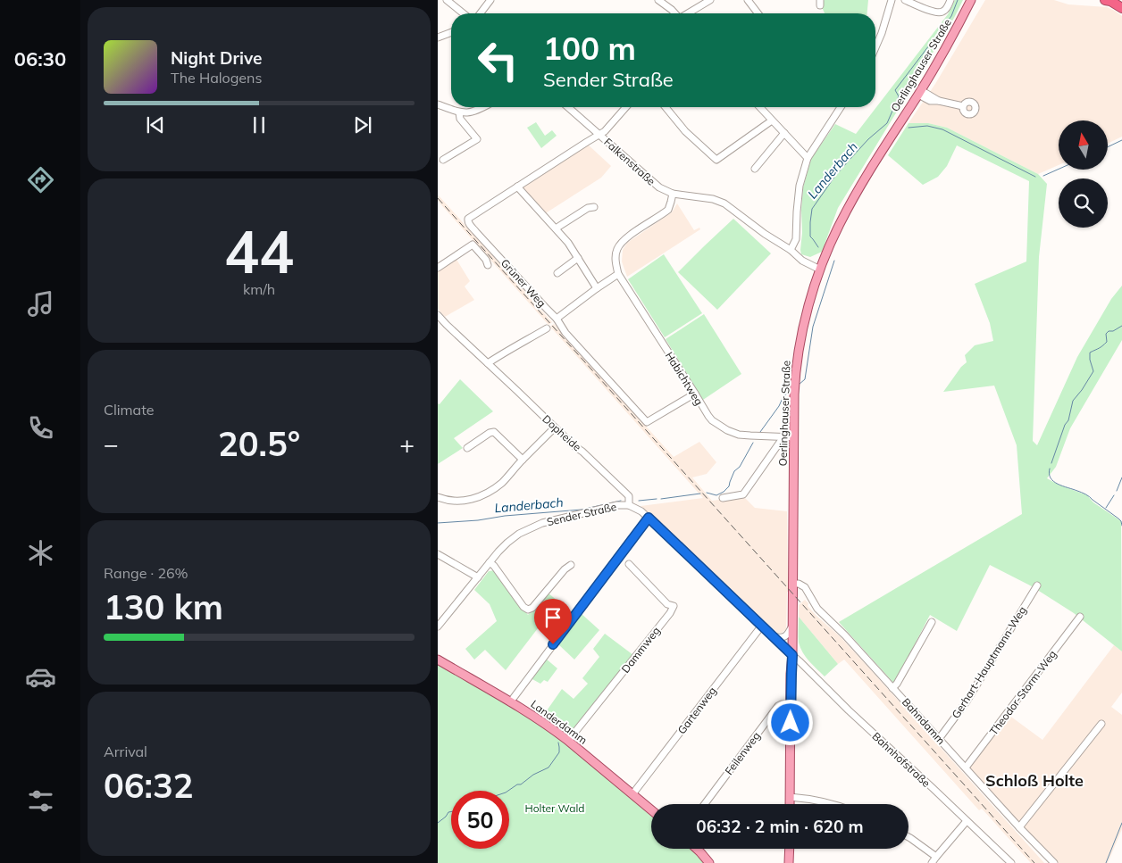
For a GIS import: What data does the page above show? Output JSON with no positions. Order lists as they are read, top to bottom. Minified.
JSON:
{"streets":{"main road":["Oerlinghauser Straße","Landerdamm"],"street":["Falkenstraße","Grüner Weg","Habichtweg","Dopheide","Sender Straße","Dammweg","Gerhart-Hauptmann-Weg","Theodor-Storm-Weg","Gartenweg","Bahndamm","Feilenweg","Bahnhofstraße"]},"crossings":[["Oerlinghauser Straße","Falkenstraße"],["Oerlinghauser Straße","Habichtweg"],["Oerlinghauser Straße","Sender Straße"],["Oerlinghauser Straße","Bahndamm"],["Oerlinghauser Straße","Feilenweg"],["Oerlinghauser Straße","Bahnhofstraße"],["Falkenstraße","Grüner Weg"],["Falkenstraße","Habichtweg"],["Grüner Weg","Habichtweg"],["Dopheide","Sender Straße"],["Sender Straße","Gartenweg"],["Sender Straße","Bahnhofstraße"],["Dammweg","Landerdamm"],["Gerhart-Hauptmann-Weg","Bahndamm"],["Theodor-Storm-Weg","Bahndamm"],["Gartenweg","Landerdamm"]],"districts":["Schloß Holte"],"water":["Landerbach"],"parks":["Holter Wald"],"north":"top","page":{"tabs":"06:30","turn":["100 m","Sender Straße"],"song":["Night Drive","The Halogens"],"tile":[["44","km/h"],"Climate",["Range · 26%","130 km"],["Arrival","06:32"]],"heat":["−","20.5°","+"],"limit":"50","trip":"06:32 · 2 min · 620 m"}}
